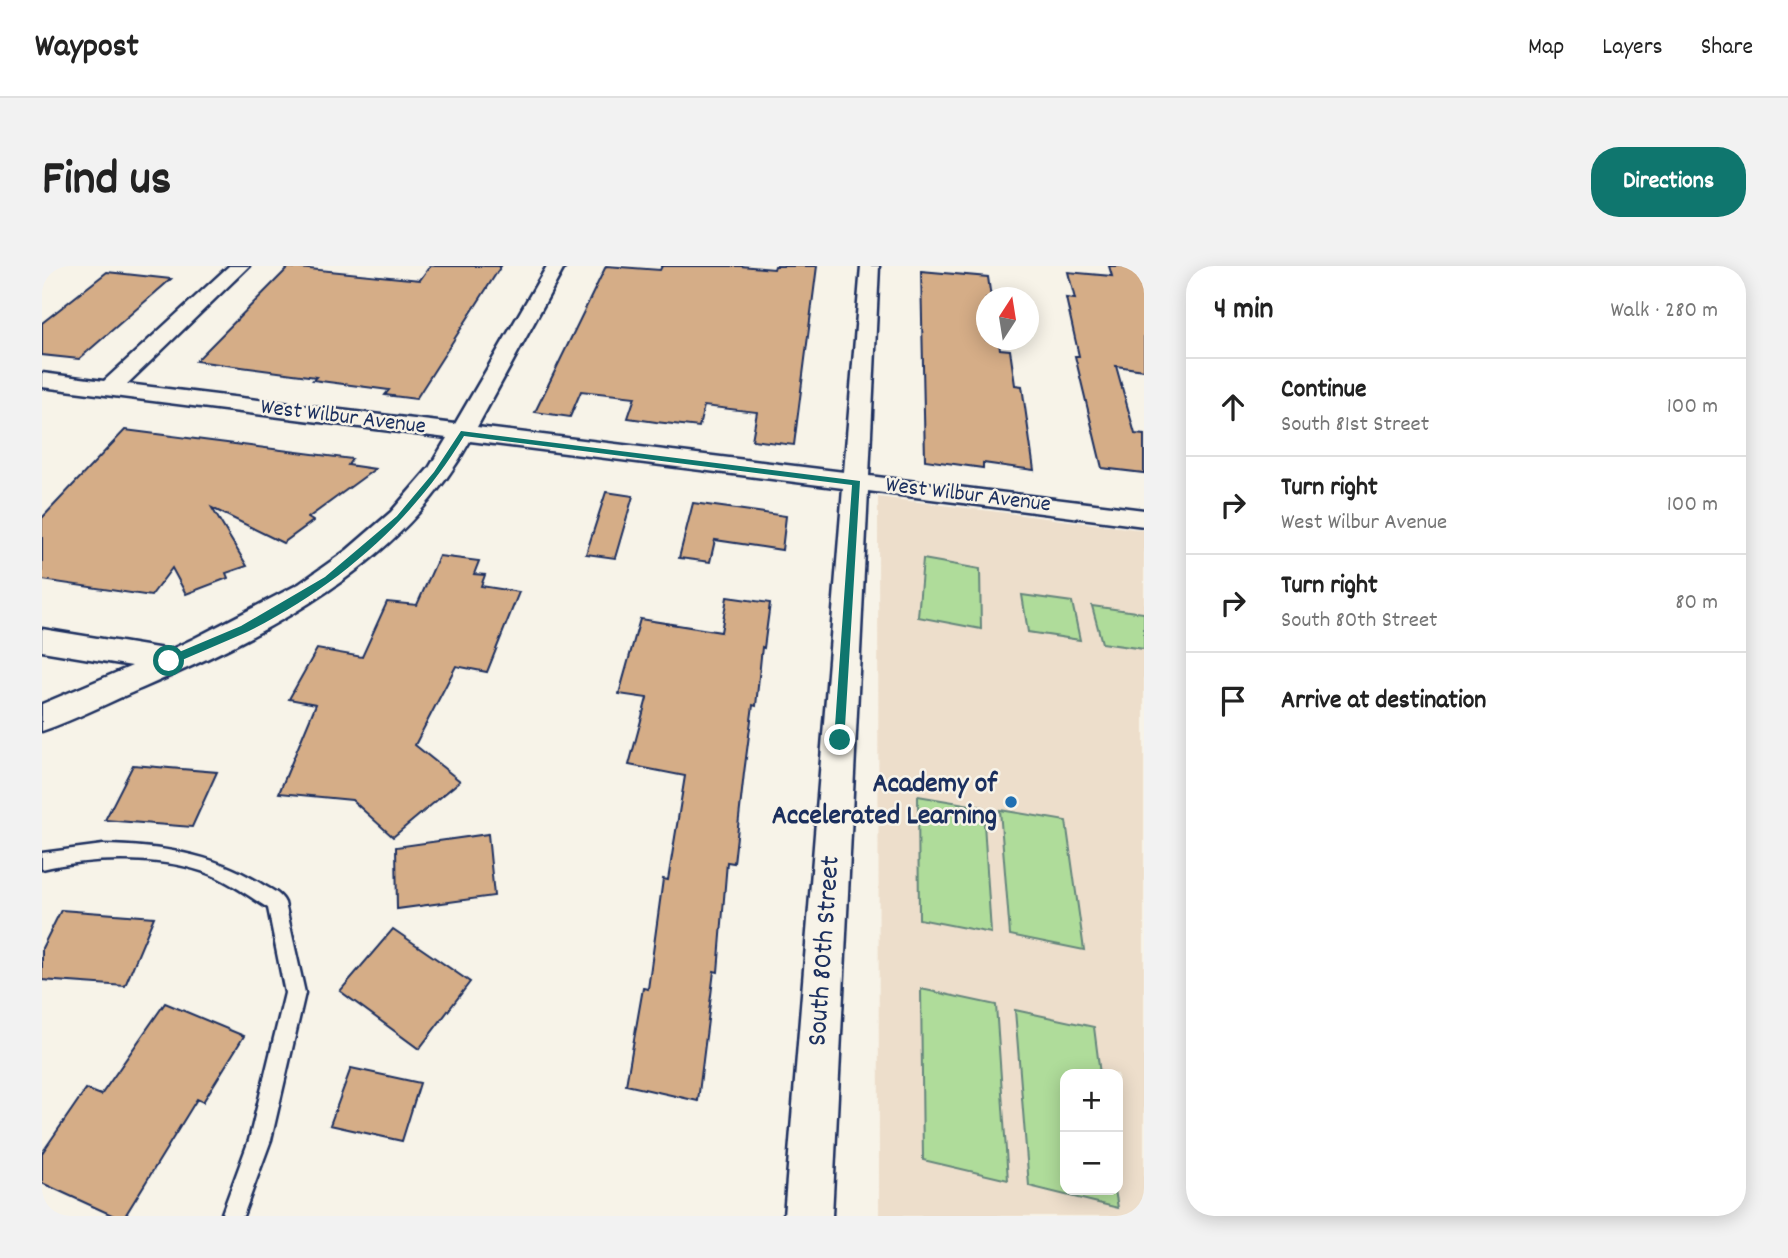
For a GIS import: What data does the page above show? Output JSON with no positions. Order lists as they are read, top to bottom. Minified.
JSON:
{"streets":{"street":["West Wilbur Avenue","South 80th Street"]},"crossings":[["West Wilbur Avenue","South 80th Street"]],"places":["Academy of Accelerated Learning"],"north":"top","page":{"header":"Waypost","nav":["Map","Layers","Share"],"title":"Find us","buttons":"Directions","heading":["4 min","Walk · 280 m"],"list":[["Continue","South 81st Street","100 m"],["Turn right","West Wilbur Avenue","100 m"],["Turn right","South 80th Street","80 m"],"Arrive at destination"],"map_buttons":["+","−"]}}
